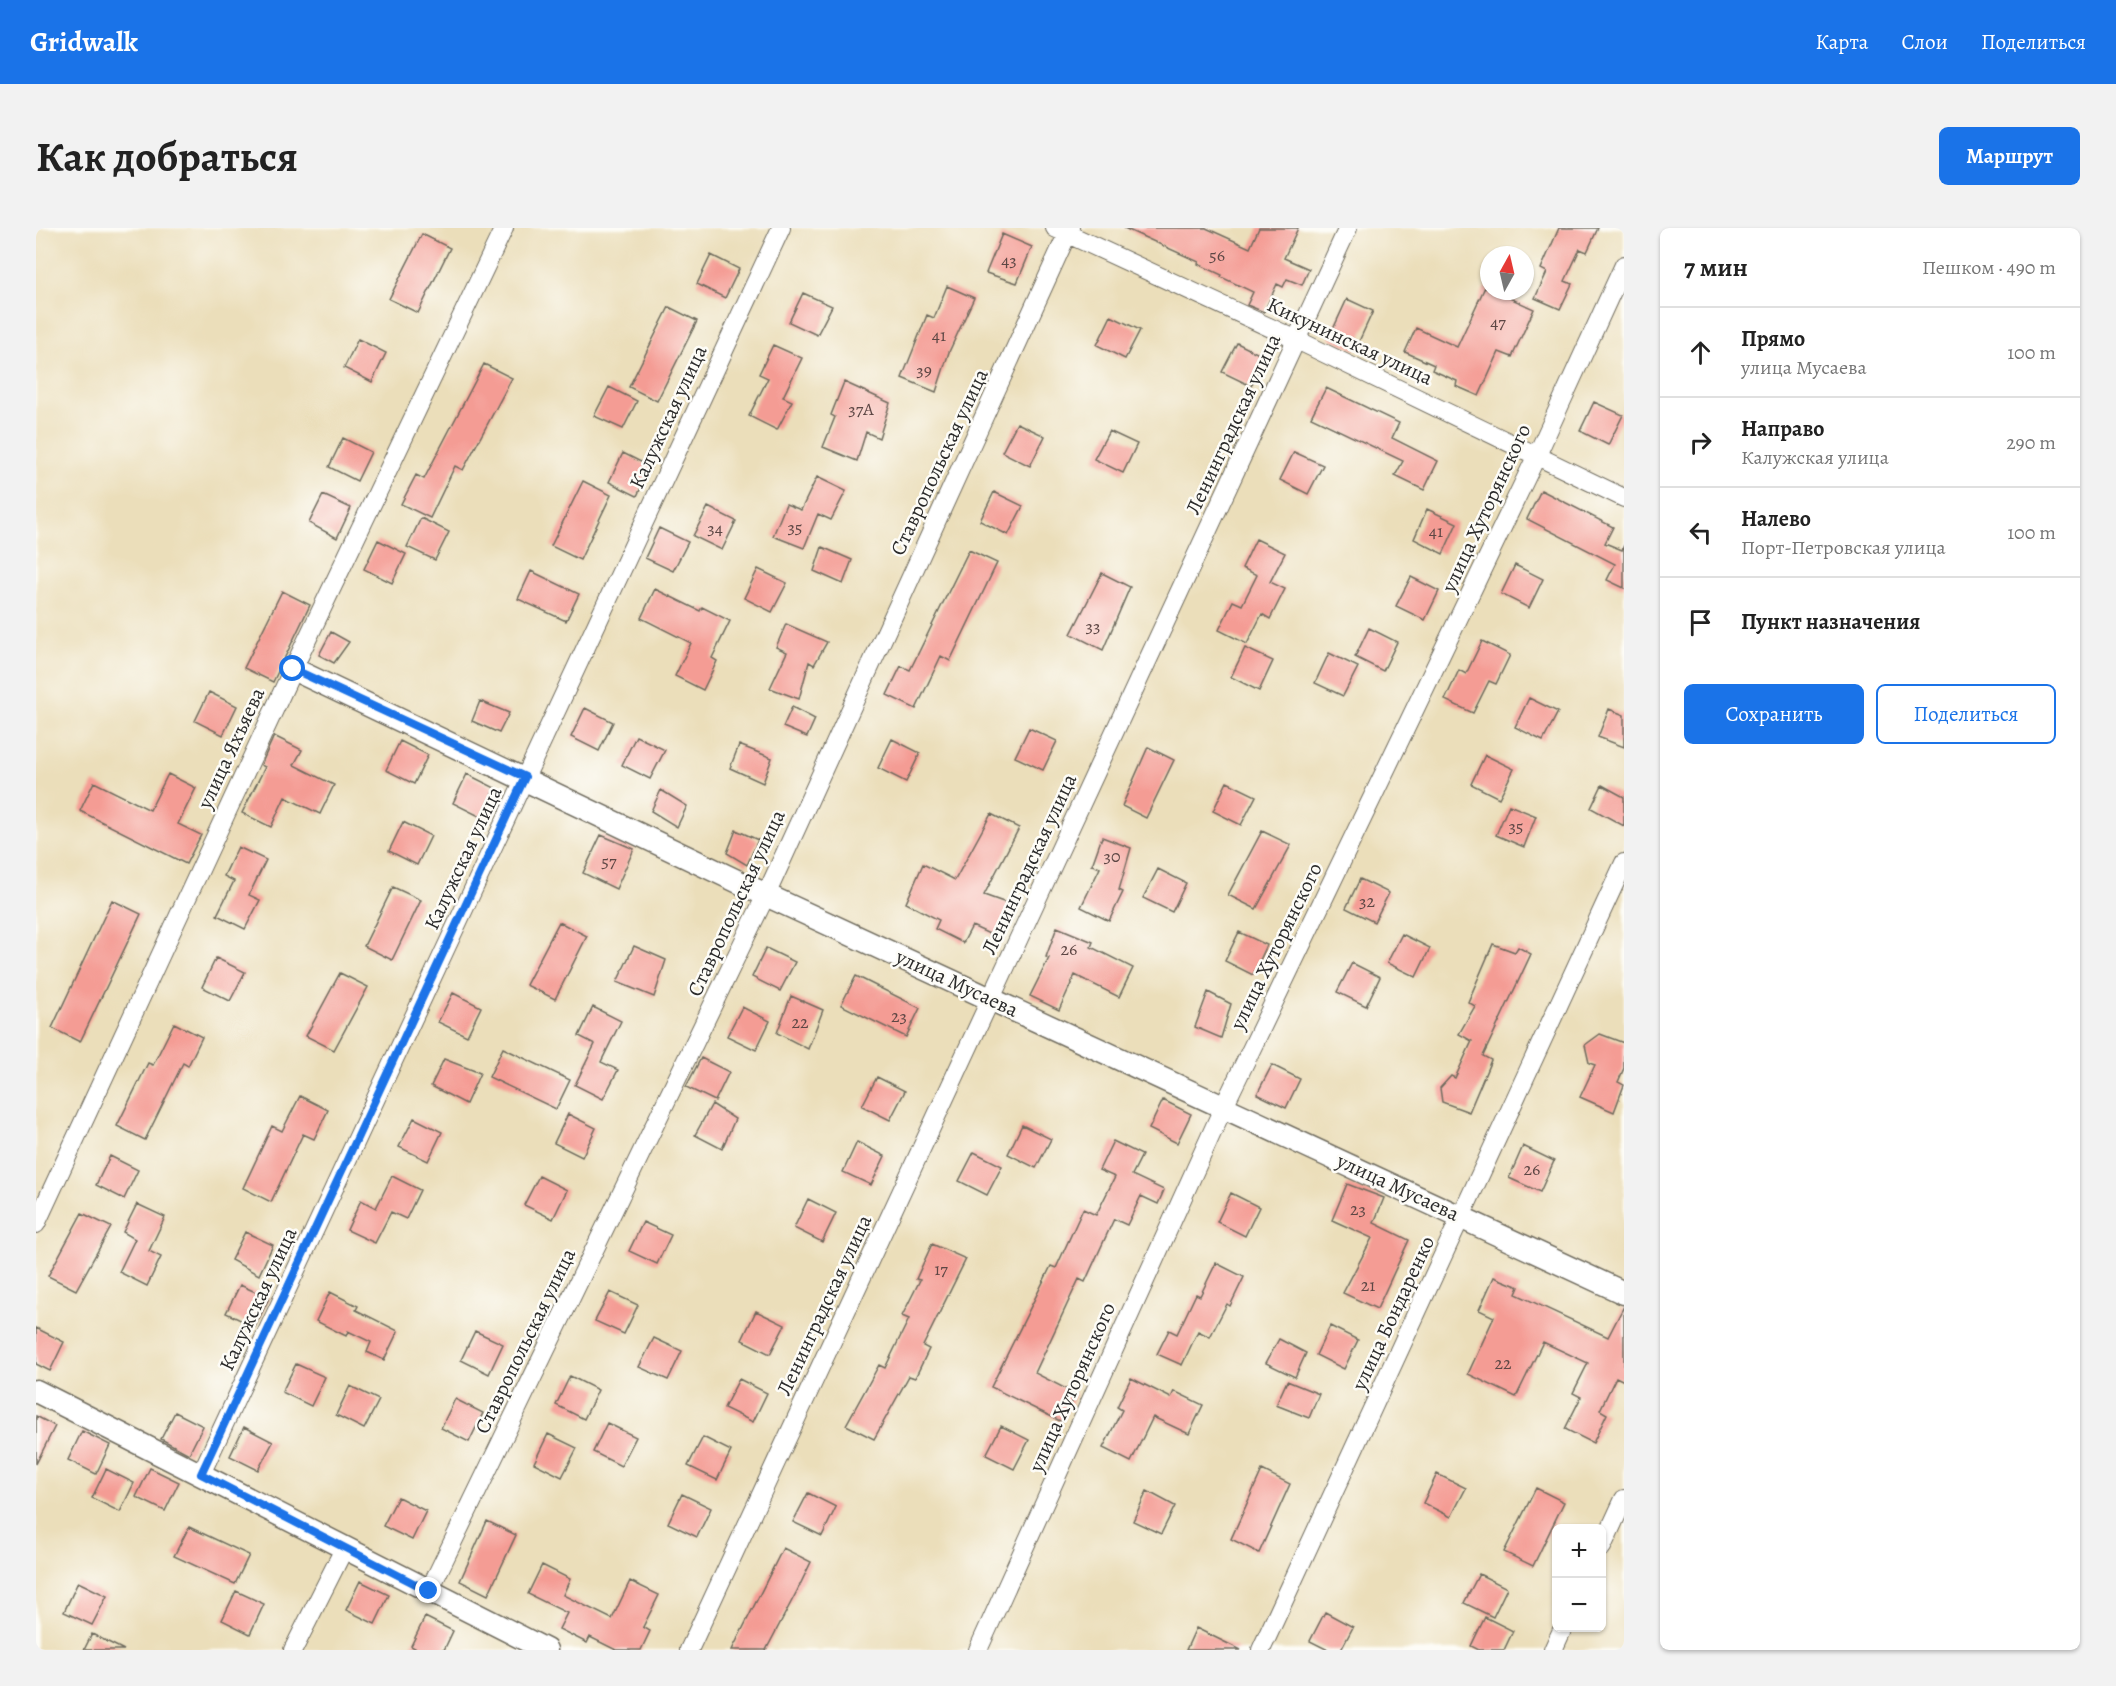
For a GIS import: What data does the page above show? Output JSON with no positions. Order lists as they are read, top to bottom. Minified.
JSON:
{"streets":{"street":["Кикунинская улица","Калужская улица","Ленинградская улица","Ставропольская улица","улица Хуторянского","улица Яхъяева","улица Мусаева","улица Бондаренко"]},"crossings":[["Кикунинская улица","Ленинградская улица"],["Кикунинская улица","Ставропольская улица"],["Кикунинская улица","улица Хуторянского"],["Калужская улица","улица Мусаева"],["Ленинградская улица","улица Мусаева"],["Ставропольская улица","улица Мусаева"],["улица Хуторянского","улица Мусаева"],["улица Яхъяева","улица Мусаева"],["улица Мусаева","улица Бондаренко"]],"house_numbers":["56","43","47","41","39","37А","35","34","41","33","35","30","57","32","26","23","22","26","23","17","21","22"],"north":"top","page":{"header":"Gridwalk","nav":["Карта","Слои","Поделиться"],"buttons":["Маршрут",["Сохранить","Поделиться"]],"title":"Как добраться","heading":["7 мин","Пешком · 490 m"],"list":[["Прямо","улица Мусаева","100 m"],["Направо","Калужская улица","290 m"],["Налево","Порт-Петровская улица","100 m"],"Пункт назначения"],"map_buttons":["+","−"]}}
